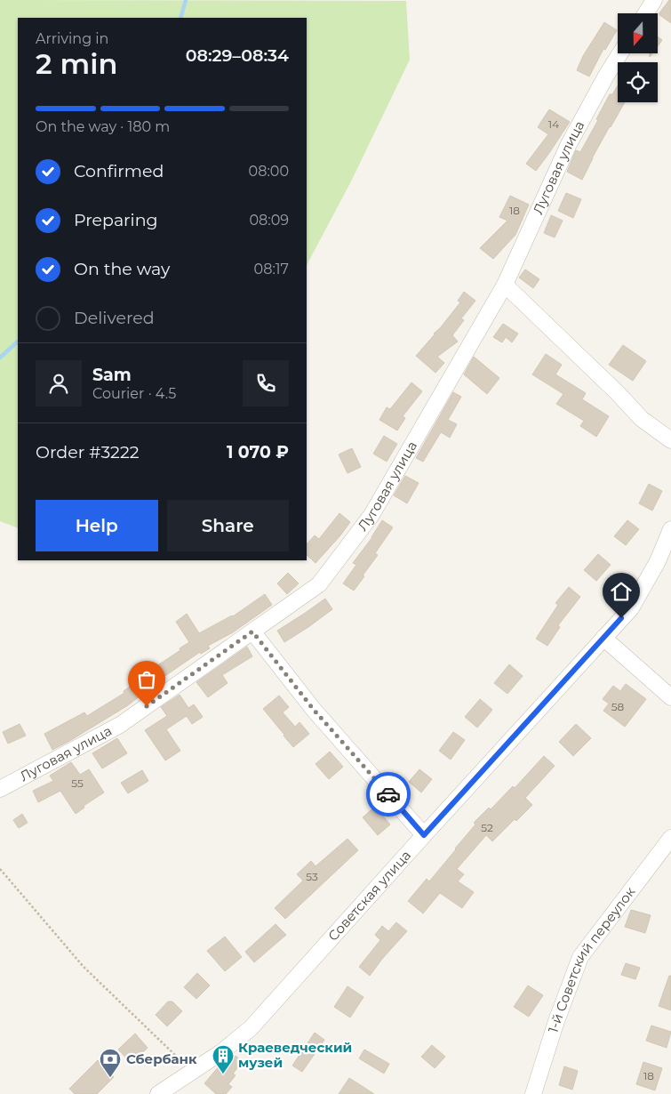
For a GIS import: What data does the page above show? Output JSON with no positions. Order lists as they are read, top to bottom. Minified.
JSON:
{"streets":{"street":["Луговая улица","Советская улица","1-й Советский переулок"]},"places":{"building":["Краеведческий музей"],"bank":["Сбербанк"]},"house_numbers":["14","18","58","55","52","53","18"],"north":"bottom","page":{"heading":["2 min","Arriving in","08:29–08:34"],"panel":["Sam","Courier · 4.5","Order #3222","1 070 ₽"],"bar":"On the way · 180 m","list":[["Confirmed","08:00"],["Preparing","08:09"],["On the way","08:17"],"Delivered"],"buttons":["Help","Share"]}}
